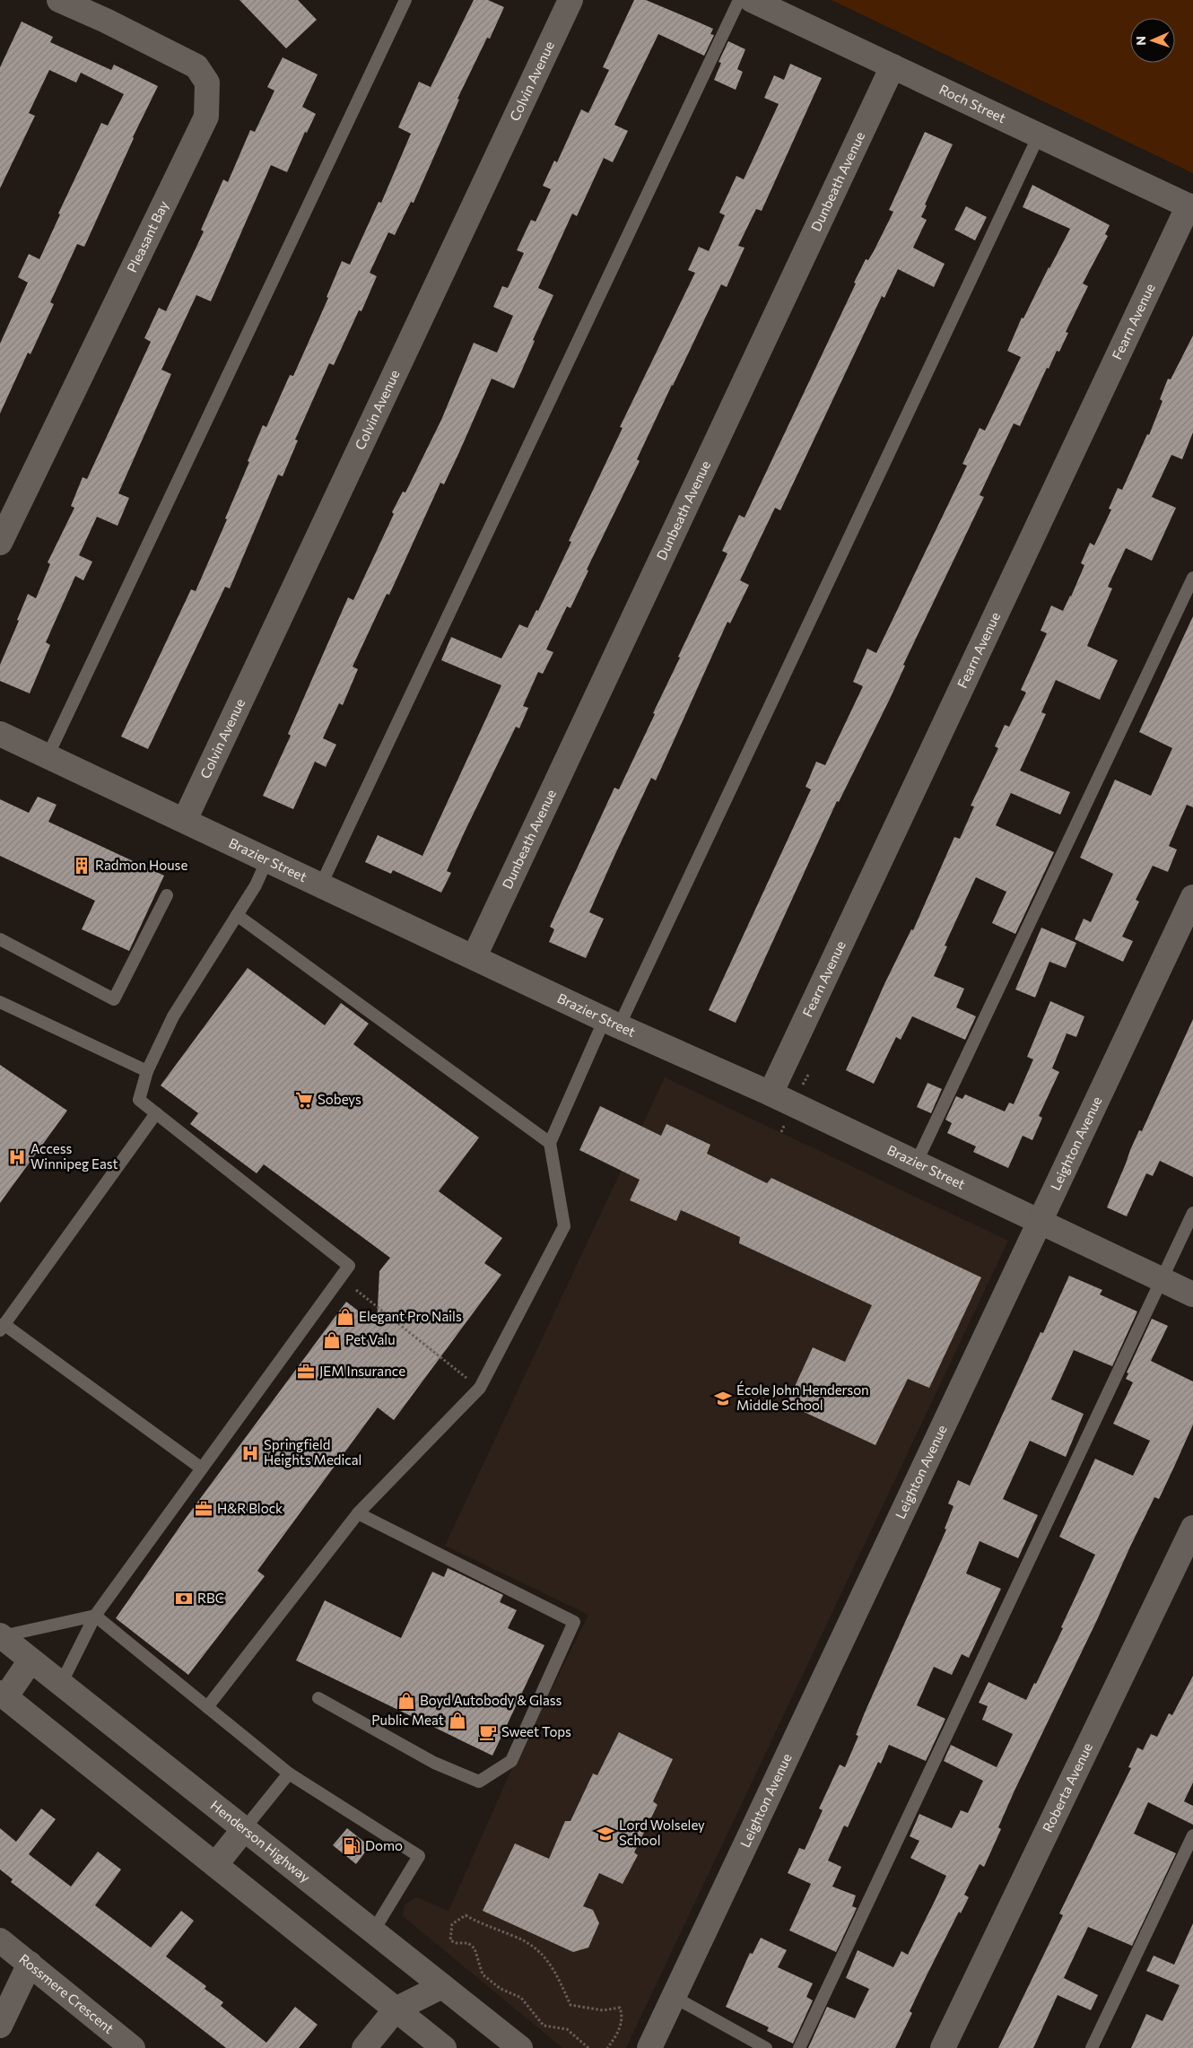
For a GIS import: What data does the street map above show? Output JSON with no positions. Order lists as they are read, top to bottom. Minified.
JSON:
{"streets":{"street":["Colvin Avenue","Roch Street","Dunbeath Avenue","Pleasant Bay","Fearn Avenue","Brazier Street","Leighton Avenue","Roberta Avenue","Henderson Highway","Rossmere Crescent"]},"crossings":[["Colvin Avenue","Brazier Street"],["Roch Street","Dunbeath Avenue"],["Roch Street","Fearn Avenue"],["Dunbeath Avenue","Brazier Street"],["Fearn Avenue","Brazier Street"],["Brazier Street","Leighton Avenue"]],"places":{"building":["Radmon House"],"supermarket":["Sobeys"],"hospital":["Access Winnipeg East","Springfield Heights Medical"],"shop":["Elegant Pro Nails","Pet Valu","Boyd Autobody & Glass","Public Meat"],"office":["JEM Insurance","H&R Block"],"school or university":["École John Henderson Middle School","Lord Wolseley School"],"bank":["RBC"],"cafe":["Sweet Tops"],"fuel station":["Domo"]},"north":"left"}
